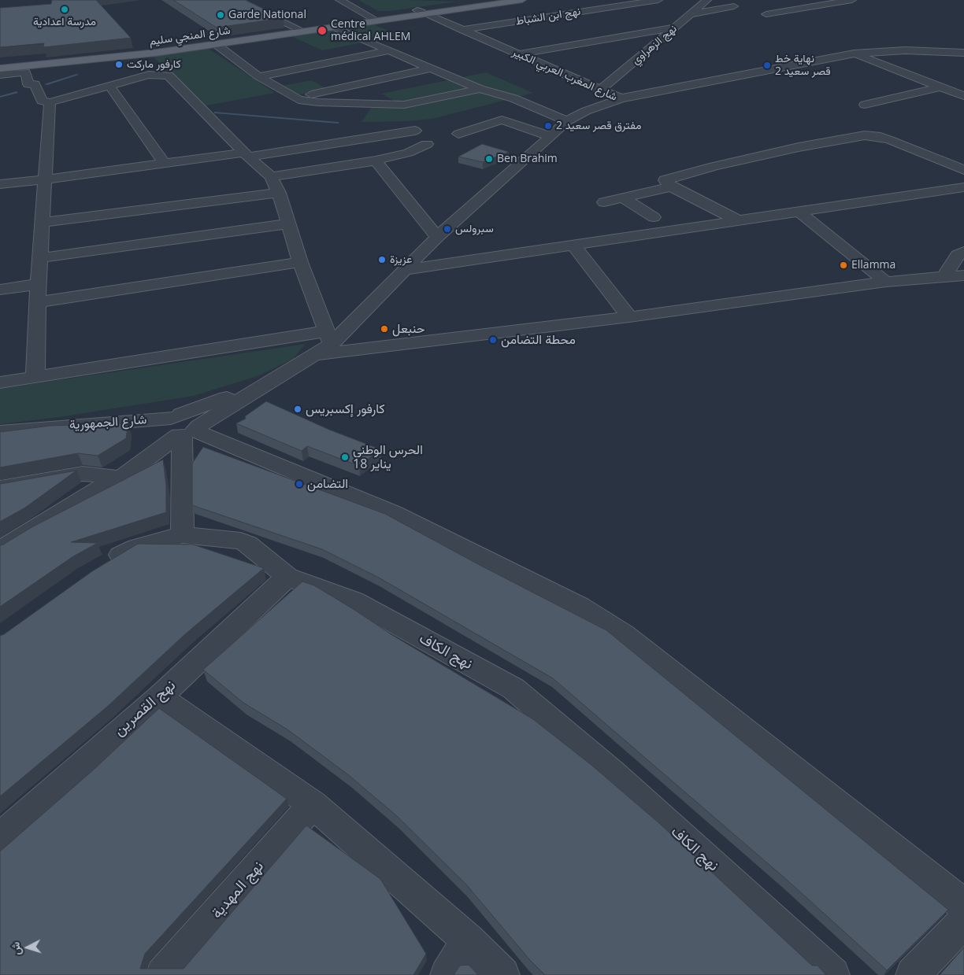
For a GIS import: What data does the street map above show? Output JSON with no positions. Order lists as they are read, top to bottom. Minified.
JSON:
{"streets":{"main road":["شارع المنجي سليم"],"street":["نهج ابن الشباط","نهج الزهراوي","شارع المغرب العربي الكبير","شارع الجمهورية","نهج الكاف","نهج القصرين","نهج المهدية"]},"crossings":[["نهج ابن الشباط","شارع المغرب العربي الكبير"],["شارع المنجي سليم","شارع المغرب العربي الكبير"],["نهج الزهراوي","شارع المغرب العربي الكبير"],["شارع المغرب العربي الكبير","شارع الجمهورية"],["نهج الكاف","نهج القصرين"]],"places":["مدرسة اعدادية","Garde National","Centre médical AHLEM","كارفور ماركت","نهاية خط قصر سعيد 2","مفترق قصر سعيد 2","Ben Brahim","سبرولس","عزيزة","Ellamma","حنبعل","محطة التضامن","كارفور إكسبريس","الحرس الوطني 18 يناير","التضامن"],"north":"left"}
